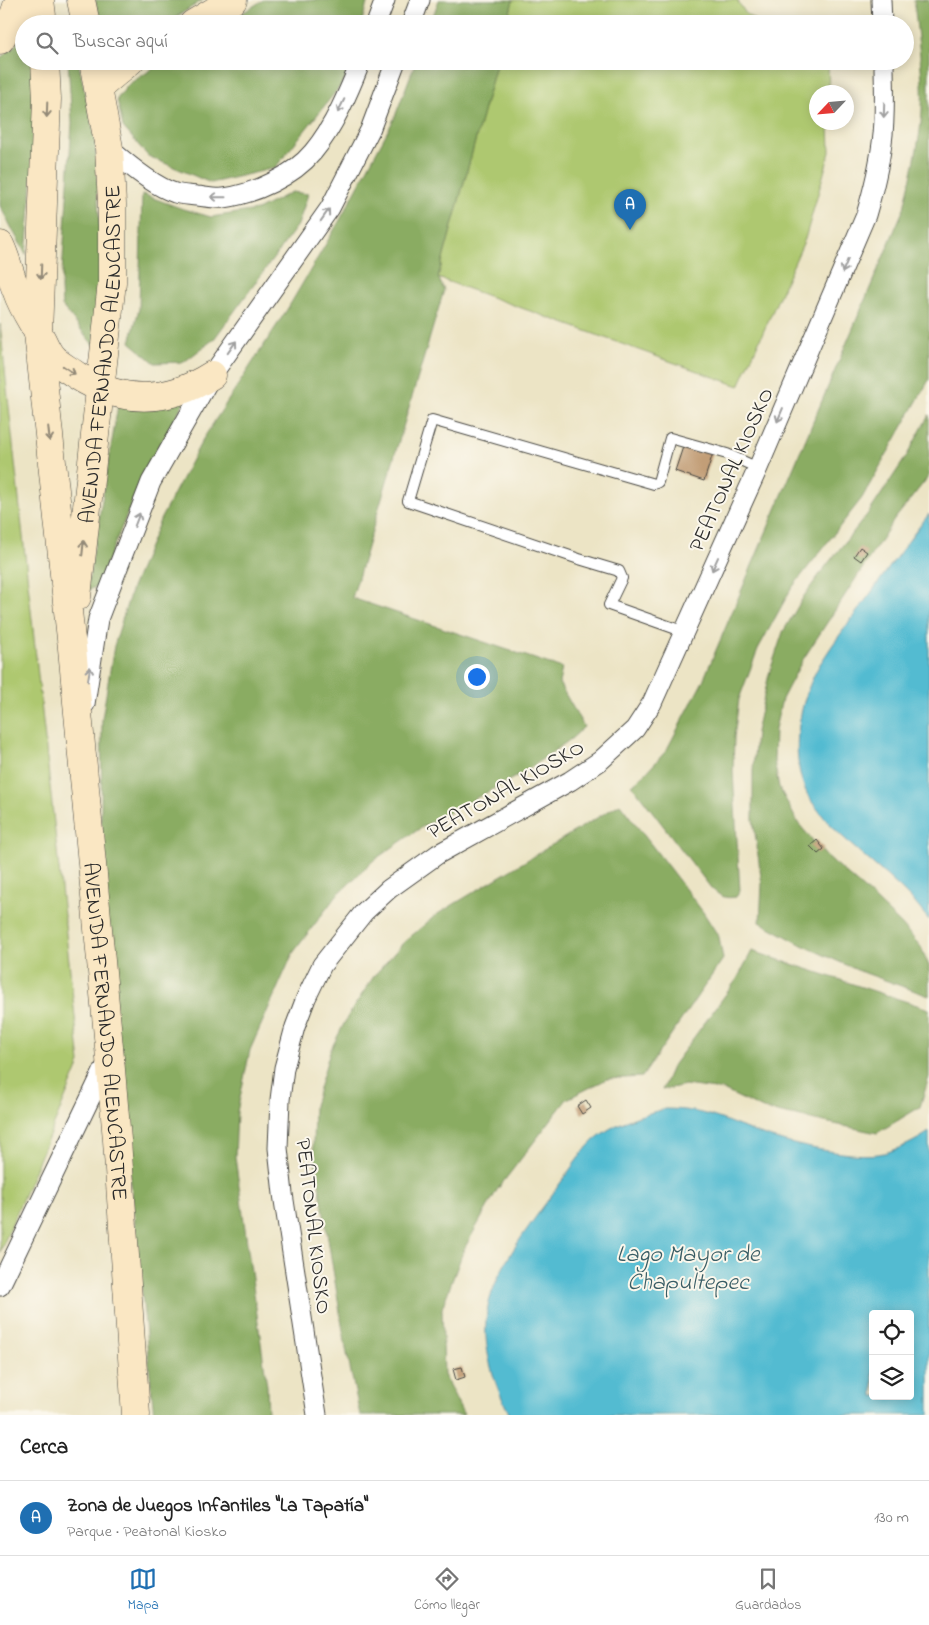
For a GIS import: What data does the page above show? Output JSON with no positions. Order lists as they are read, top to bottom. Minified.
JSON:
{"streets":{"street":["AVENIDA FERNANDO ALENCASTRE","PEATONAL KIOSKO"]},"one_way":["PEATONAL KIOSKO"],"water":["Lago Mayor de Chapultepec"],"north":"bottom left","page":{"search":"Buscar aquí","pins":"A","heading":"Cerca","list":[{"mark":"A","name":"Zona de Juegos Infantiles \"La Tapatía\"","note":"Parque · Peatonal Kiosko","value":"130 m"}],"nav":["Mapa","Cómo llegar","Guardados"]}}
